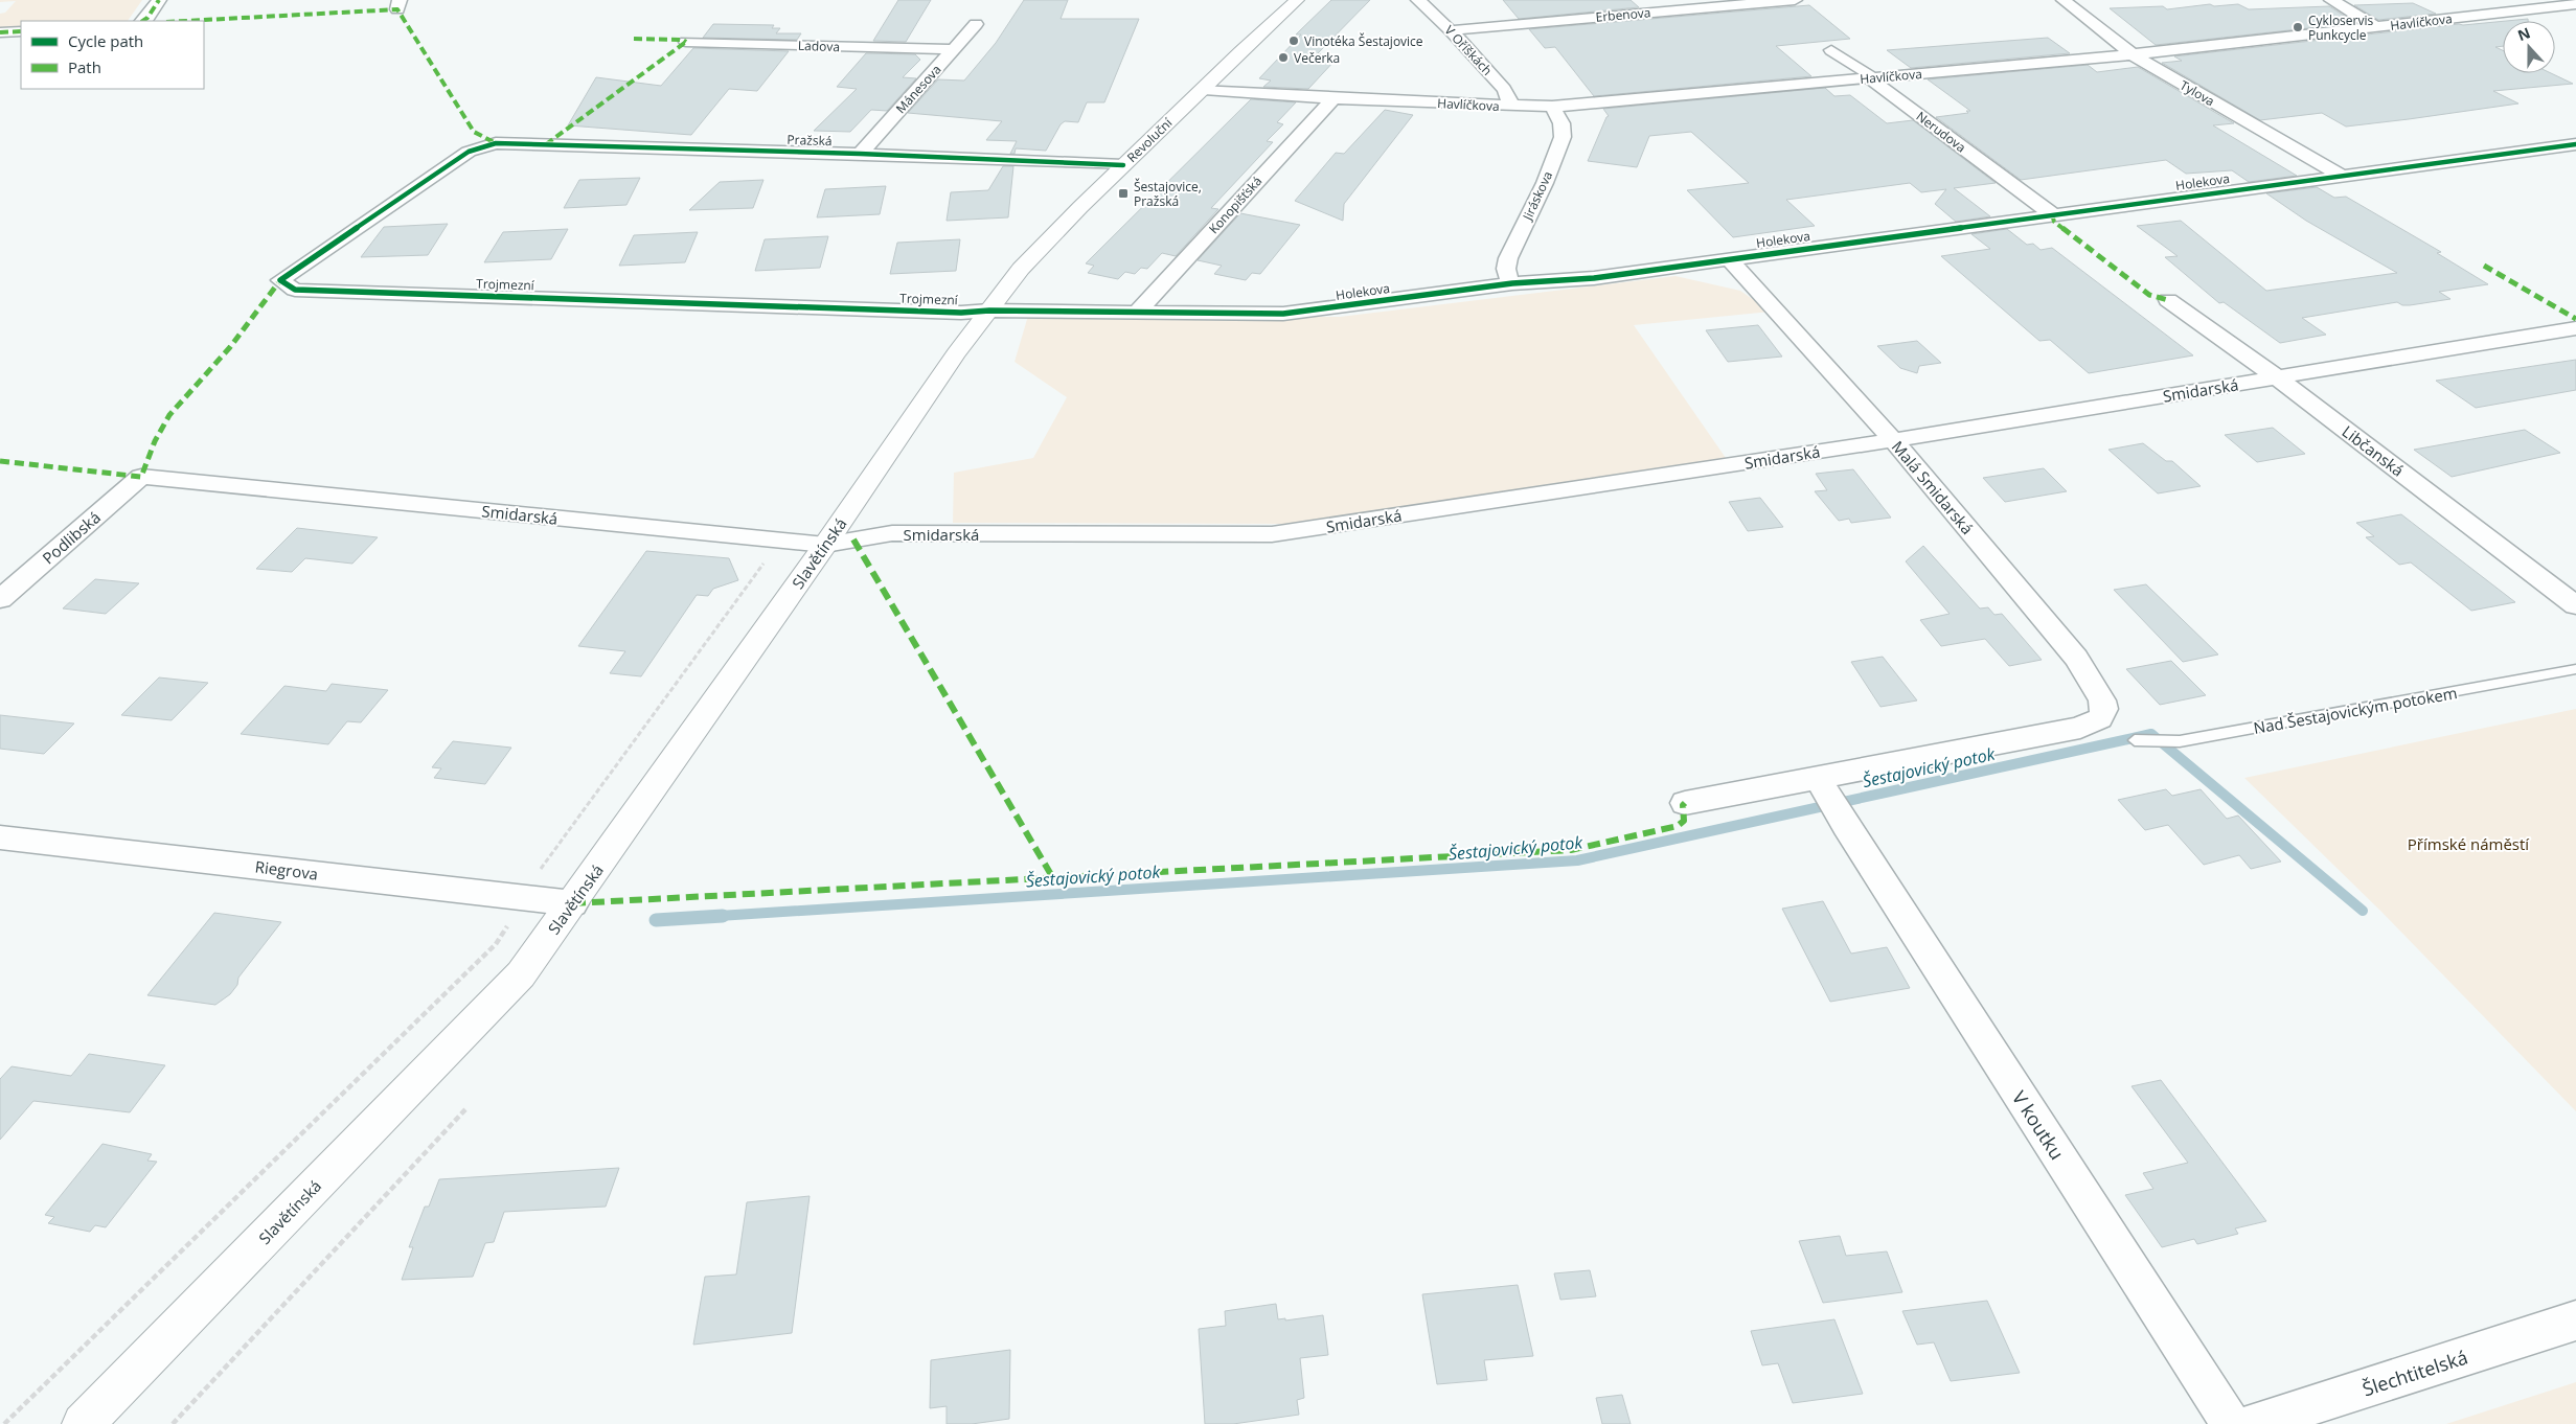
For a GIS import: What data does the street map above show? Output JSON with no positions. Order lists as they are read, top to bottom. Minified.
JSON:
{"streets":{"street":["Erbenova","Havlíčkova","Ladova","V Oříškách","Mánesova","Tylova","Nerudova","Pražská","Revoluční","Holekova","Jiráskova","Konopišťská","Trojmezní","Smidarská","Libčanská","Malá Smidarská","Podlibská","Slavětínská","Riegrova","V koutku","Šlechtitelská"],"lane":["Nad Šestajovickým potokem"]},"crossings":[["Erbenova","V Oříškách"],["Havlíčkova","V Oříškách"],["Havlíčkova","Tylova"],["Havlíčkova","Nerudova"],["Havlíčkova","Revoluční"],["Havlíčkova","Jiráskova"],["Havlíčkova","Konopišťská"],["Ladova","Mánesova"],["Mánesova","Pražská"],["Tylova","Holekova"],["Nerudova","Holekova"],["Pražská","Revoluční"],["Pražská","Trojmezní"],["Revoluční","Holekova"],["Revoluční","Trojmezní"],["Revoluční","Slavětínská"],["Holekova","Jiráskova"],["Holekova","Konopišťská"],["Holekova","Trojmezní"],["Holekova","Malá Smidarská"],["Holekova","Slavětínská"],["Trojmezní","Slavětínská"],["Smidarská","Libčanská"],["Smidarská","Malá Smidarská"],["Smidarská","Podlibská"],["Smidarská","Slavětínská"],["Malá Smidarská","V koutku"],["Slavětínská","Riegrova"]],"water":["Šestajovický potok"],"parks":["Přímské náměstí"],"places":{"other":["Cykloservis Punkcycle","Vinotéka Šestajovice","Večerka"],"transit":["Šestajovice, Pražská"]},"legend":["Cycle path","Path"],"north":"top"}
